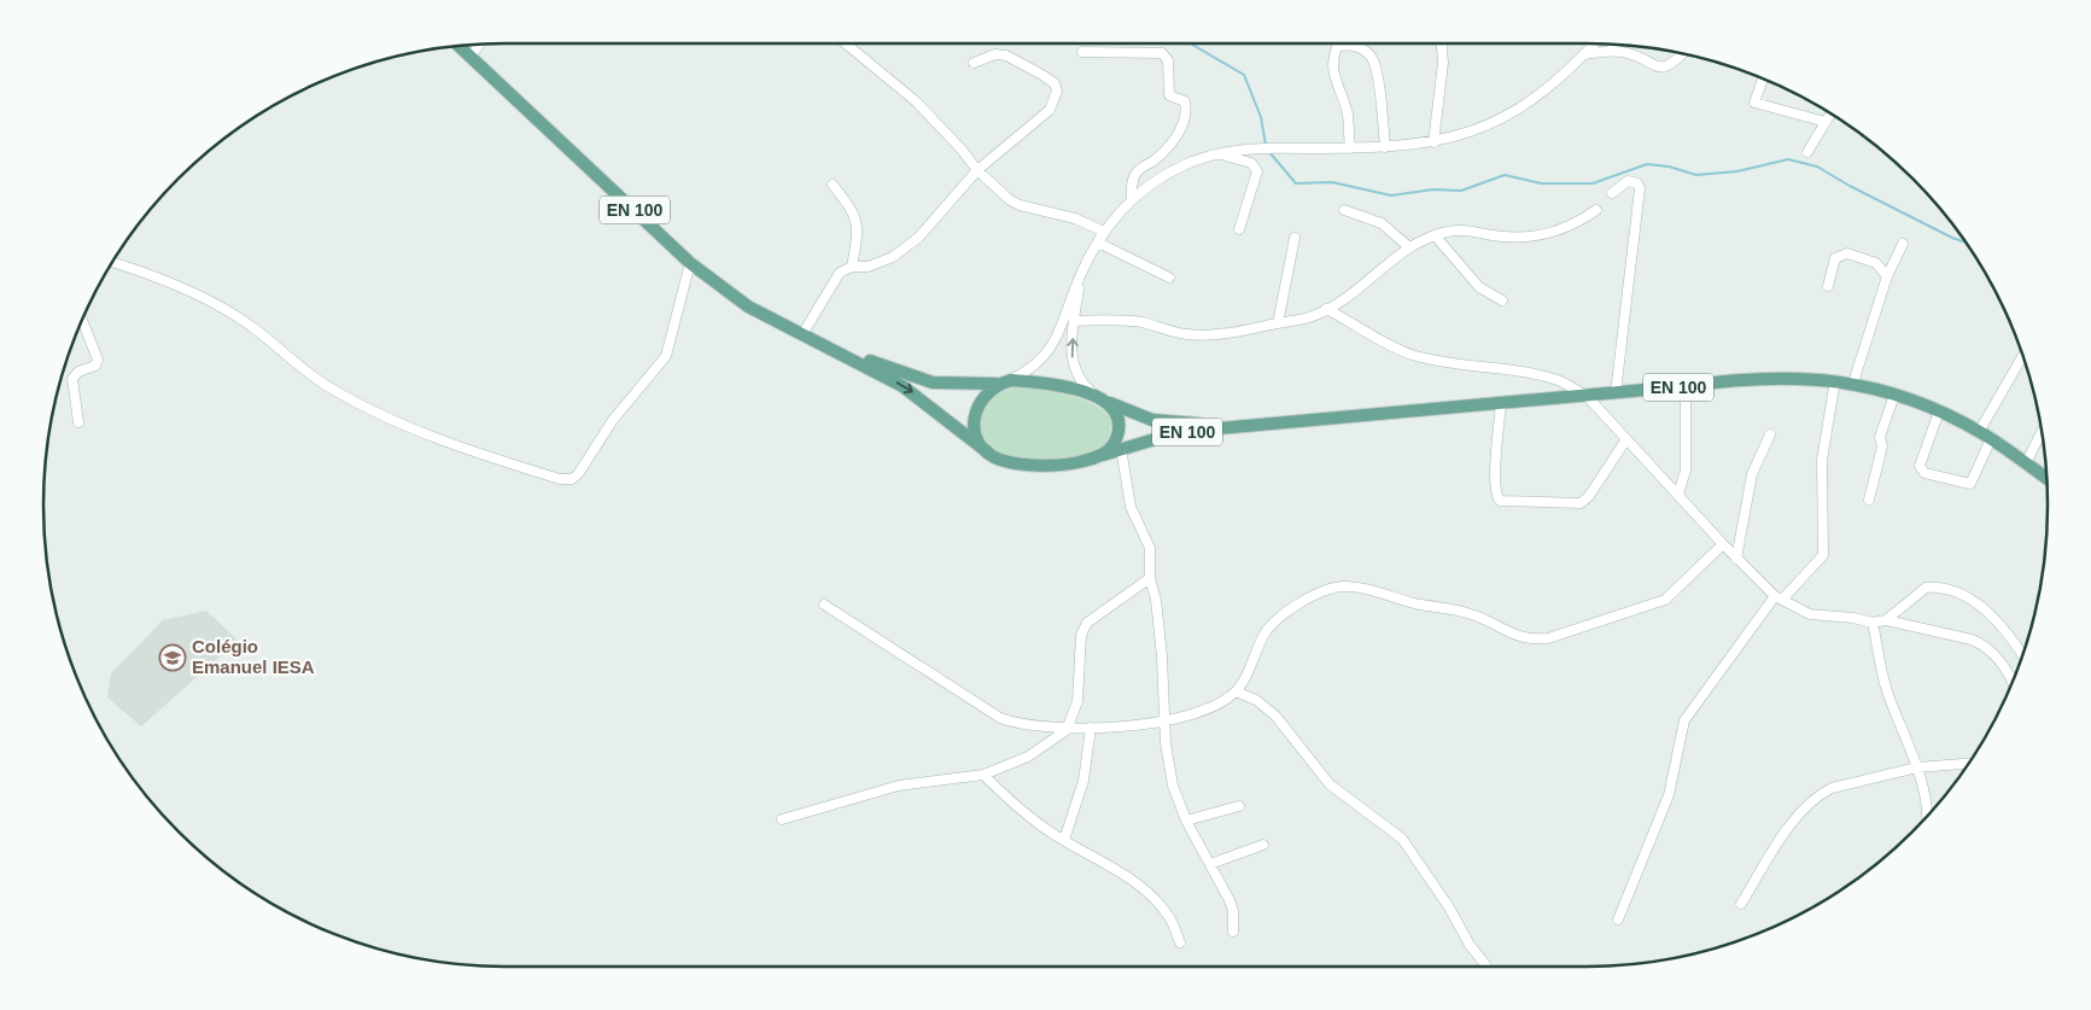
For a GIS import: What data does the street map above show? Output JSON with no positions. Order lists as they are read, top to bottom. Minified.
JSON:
{"streets":{"main road":["EN 100"]},"places":{"school or university":["Colégio Emanuel IESA"]}}
